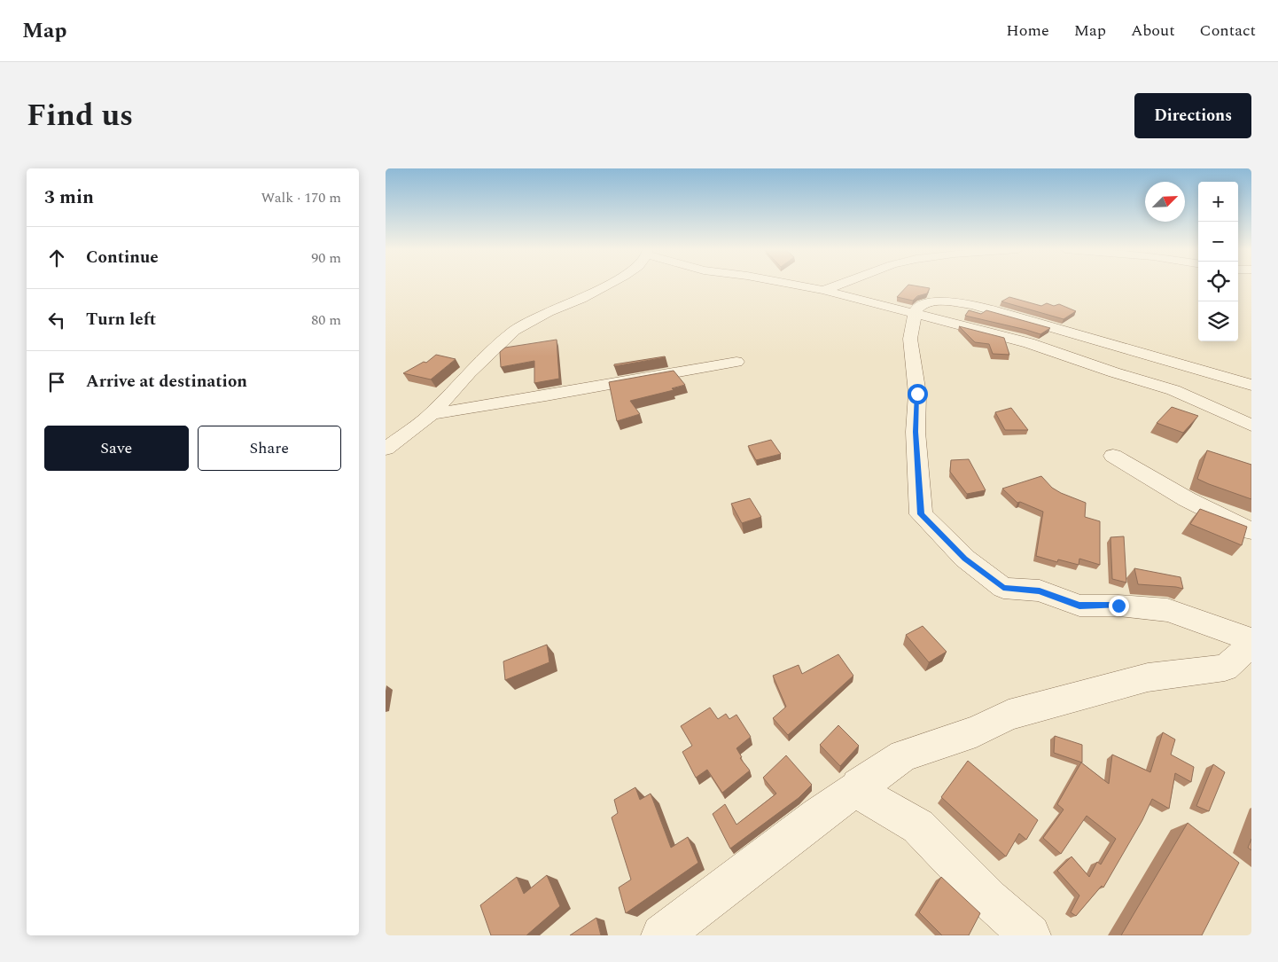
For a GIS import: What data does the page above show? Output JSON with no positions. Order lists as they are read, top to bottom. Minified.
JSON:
{"north":"top right","page":{"header":"Map","nav":["Home","Map","About","Contact"],"title":"Find us","buttons":["Directions",["Save","Share"]],"heading":["3 min","Walk · 170 m"],"map_buttons":["+","−"],"list":[["Continue","90 m"],["Turn left","80 m"],"Arrive at destination"]}}
